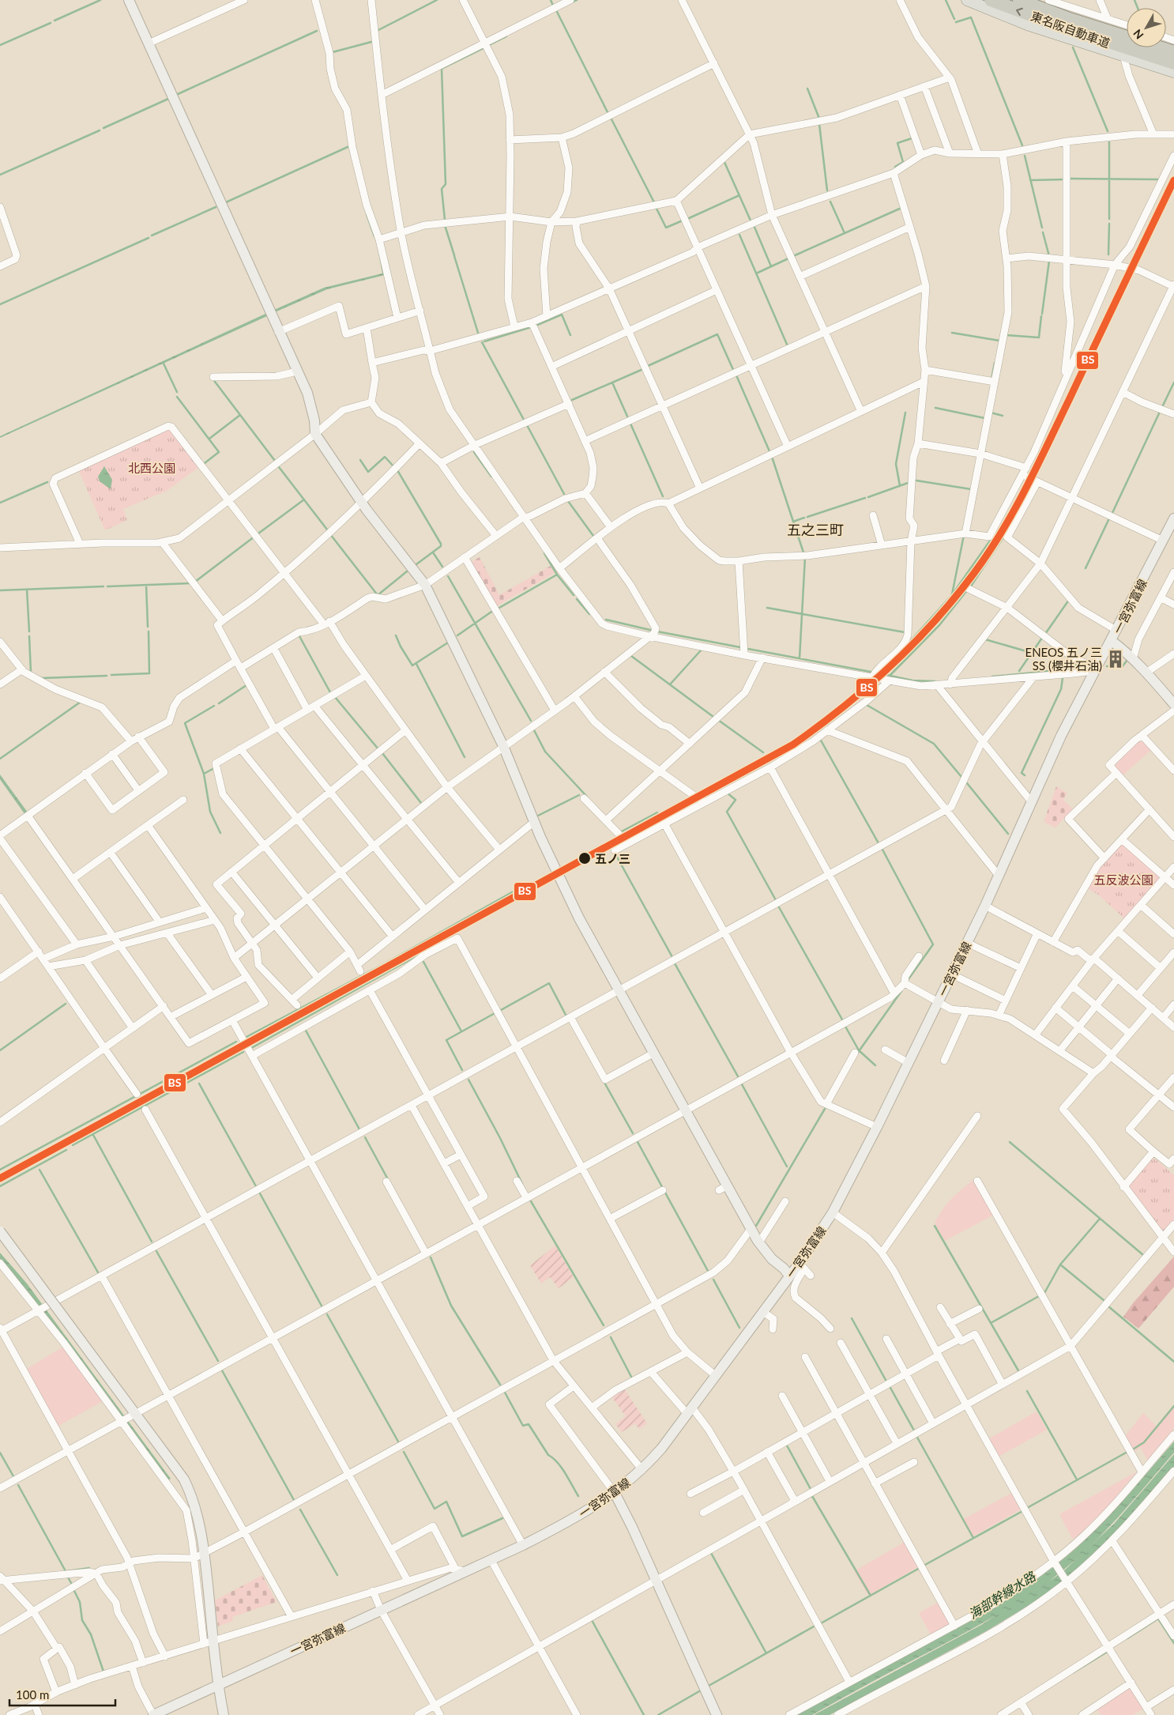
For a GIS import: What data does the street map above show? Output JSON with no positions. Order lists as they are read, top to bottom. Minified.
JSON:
{"streets":{"highway":["東名阪自動車道"],"street":["一宮弥富線"]},"districts":["五之三町"],"water":["海部幹線水路"],"parks":["北西公園","五反波公園"],"places":{"building":["ENEOS 五ノ三 SS (櫻井石油)"],"other":["五ノ三"]},"lines":["transit line BS"],"scale_bar":"100 m","north":"bottom left"}
